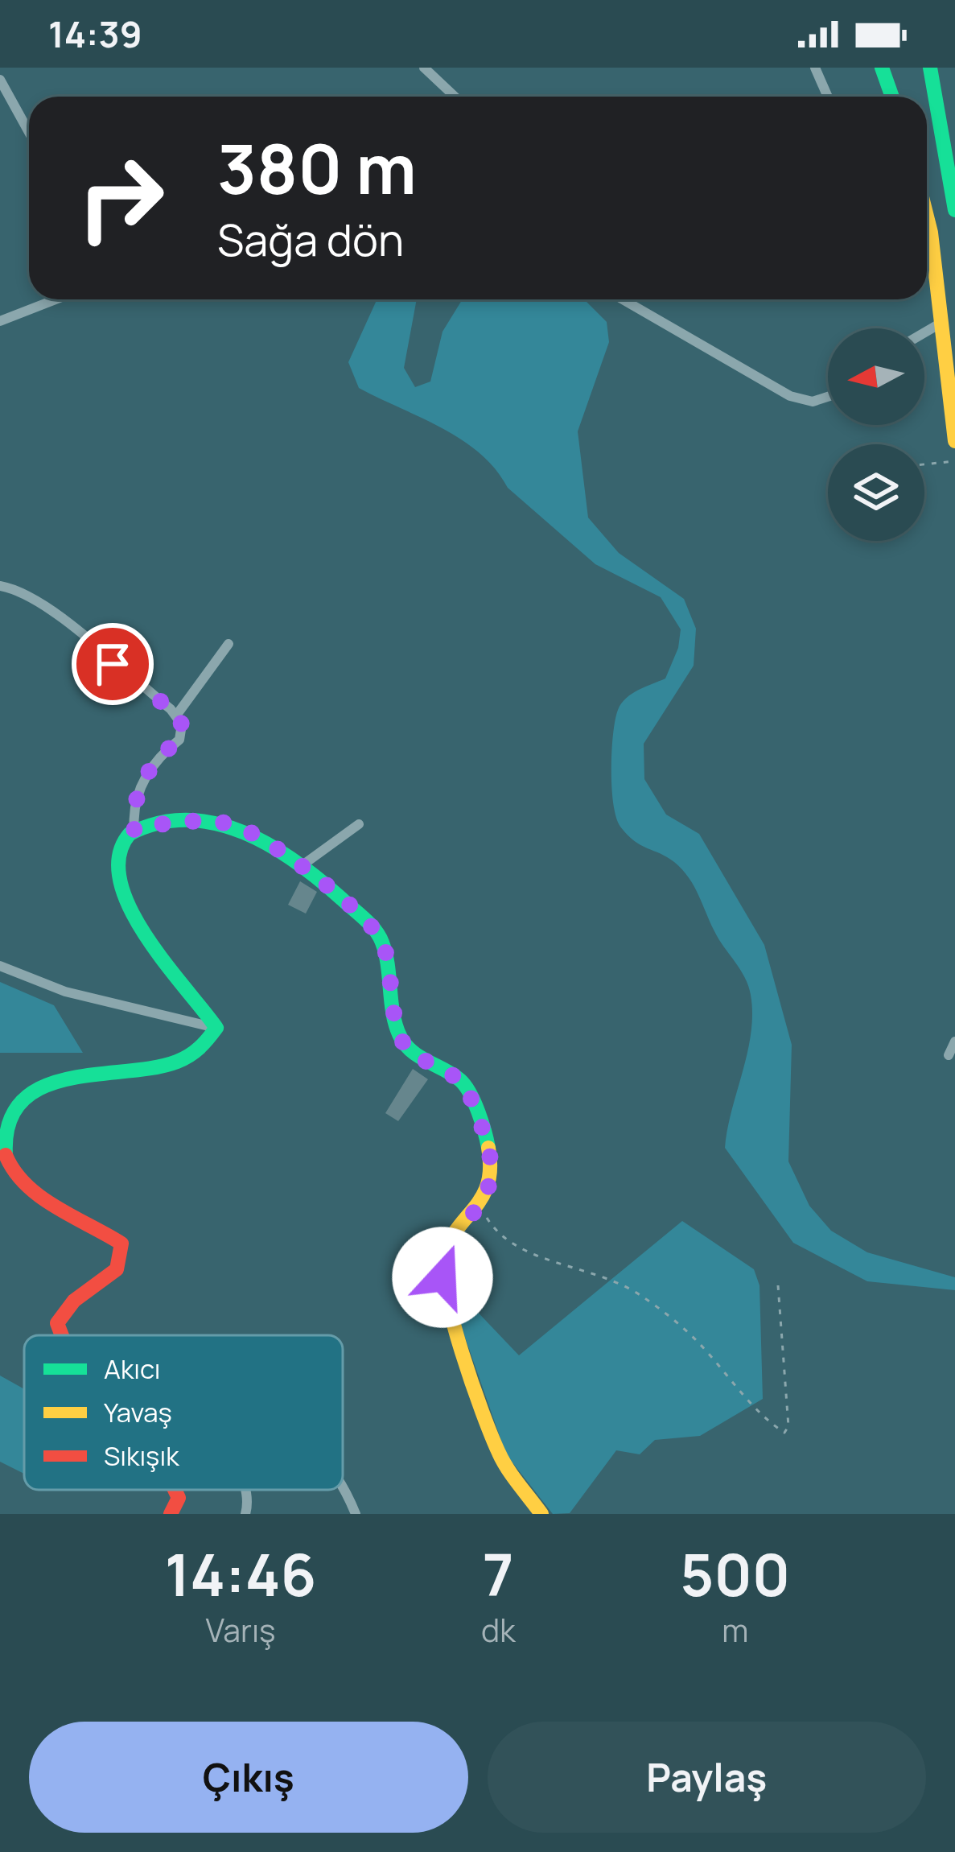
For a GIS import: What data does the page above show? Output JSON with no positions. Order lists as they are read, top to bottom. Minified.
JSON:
{"legend":["Akıcı","Yavaş","Sıkışık"],"north":"left","page":{"status":"14:39","turn":["380 m","Sağa dön"],"eta":["14:46","Varış","7","dk","500","m"],"buttons":["Çıkış","Paylaş"]}}
